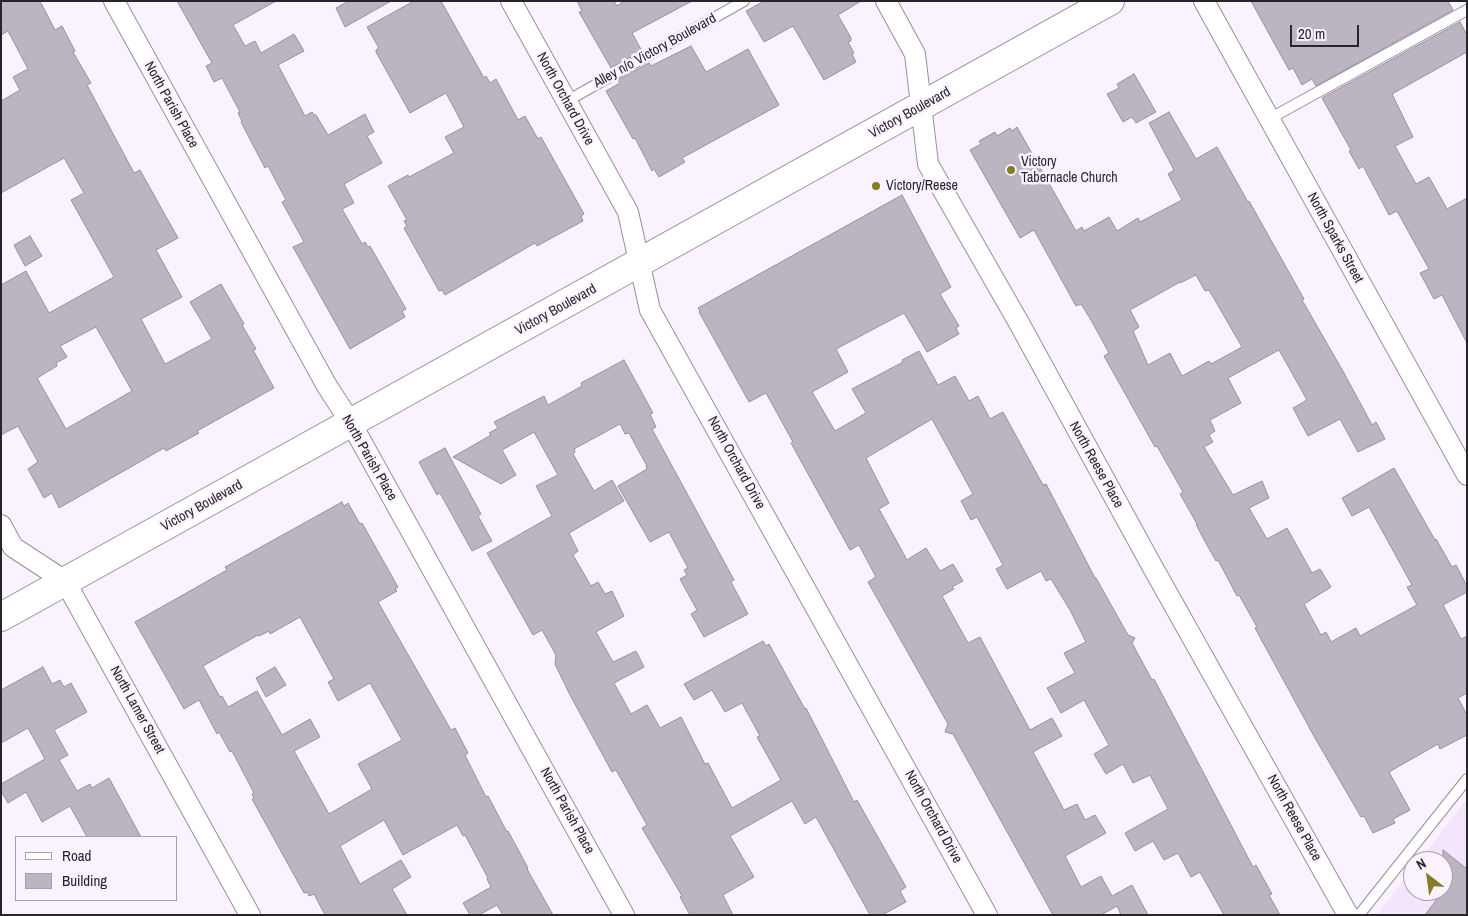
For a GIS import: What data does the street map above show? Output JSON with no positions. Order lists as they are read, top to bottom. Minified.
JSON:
{"streets":{"main road":["Victory Boulevard"],"street":["North Orchard Drive","North Parish Place","North Sparks Street","North Reese Place","North Lamer Street"],"lane":["Alley n/o Victory Boulevard"]},"crossings":[["Alley n/o Victory Boulevard","North Orchard Drive"],["North Orchard Drive","Victory Boulevard"],["North Parish Place","Victory Boulevard"],["Victory Boulevard","North Reese Place"],["Victory Boulevard","North Lamer Street"]],"places":["Victory Tabernacle Church","Victory/Reese"],"legend":["Road","Building"],"scale_bar":"20 m","north":"top left"}
